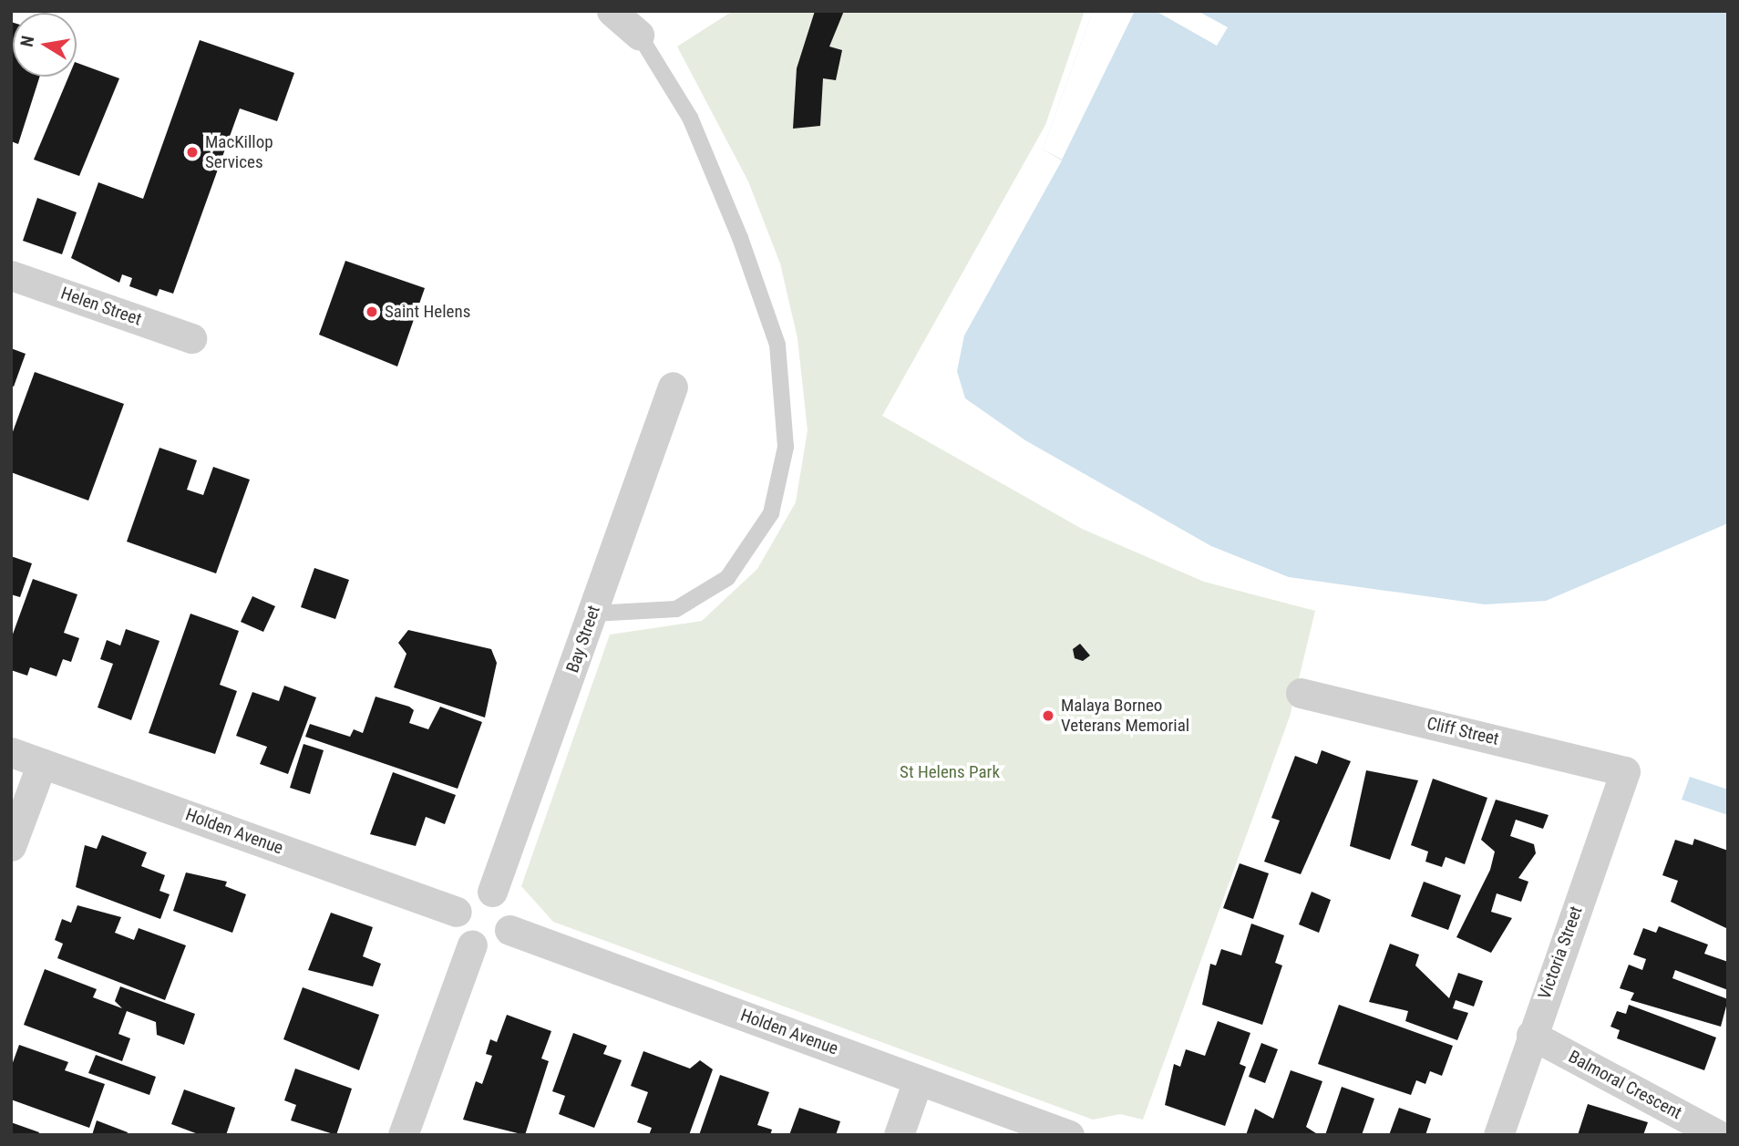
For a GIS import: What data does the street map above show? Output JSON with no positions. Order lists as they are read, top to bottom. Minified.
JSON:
{"streets":{"street":["Helen Street","Bay Street","Cliff Street","Holden Avenue","Victoria Street","Balmoral Crescent"]},"crossings":[["Bay Street","Holden Avenue"],["Cliff Street","Victoria Street"],["Victoria Street","Balmoral Crescent"]],"parks":["St Helens Park"],"places":["MacKillop Services","Saint Helens","Malaya Borneo Veterans Memorial"],"north":"left"}
